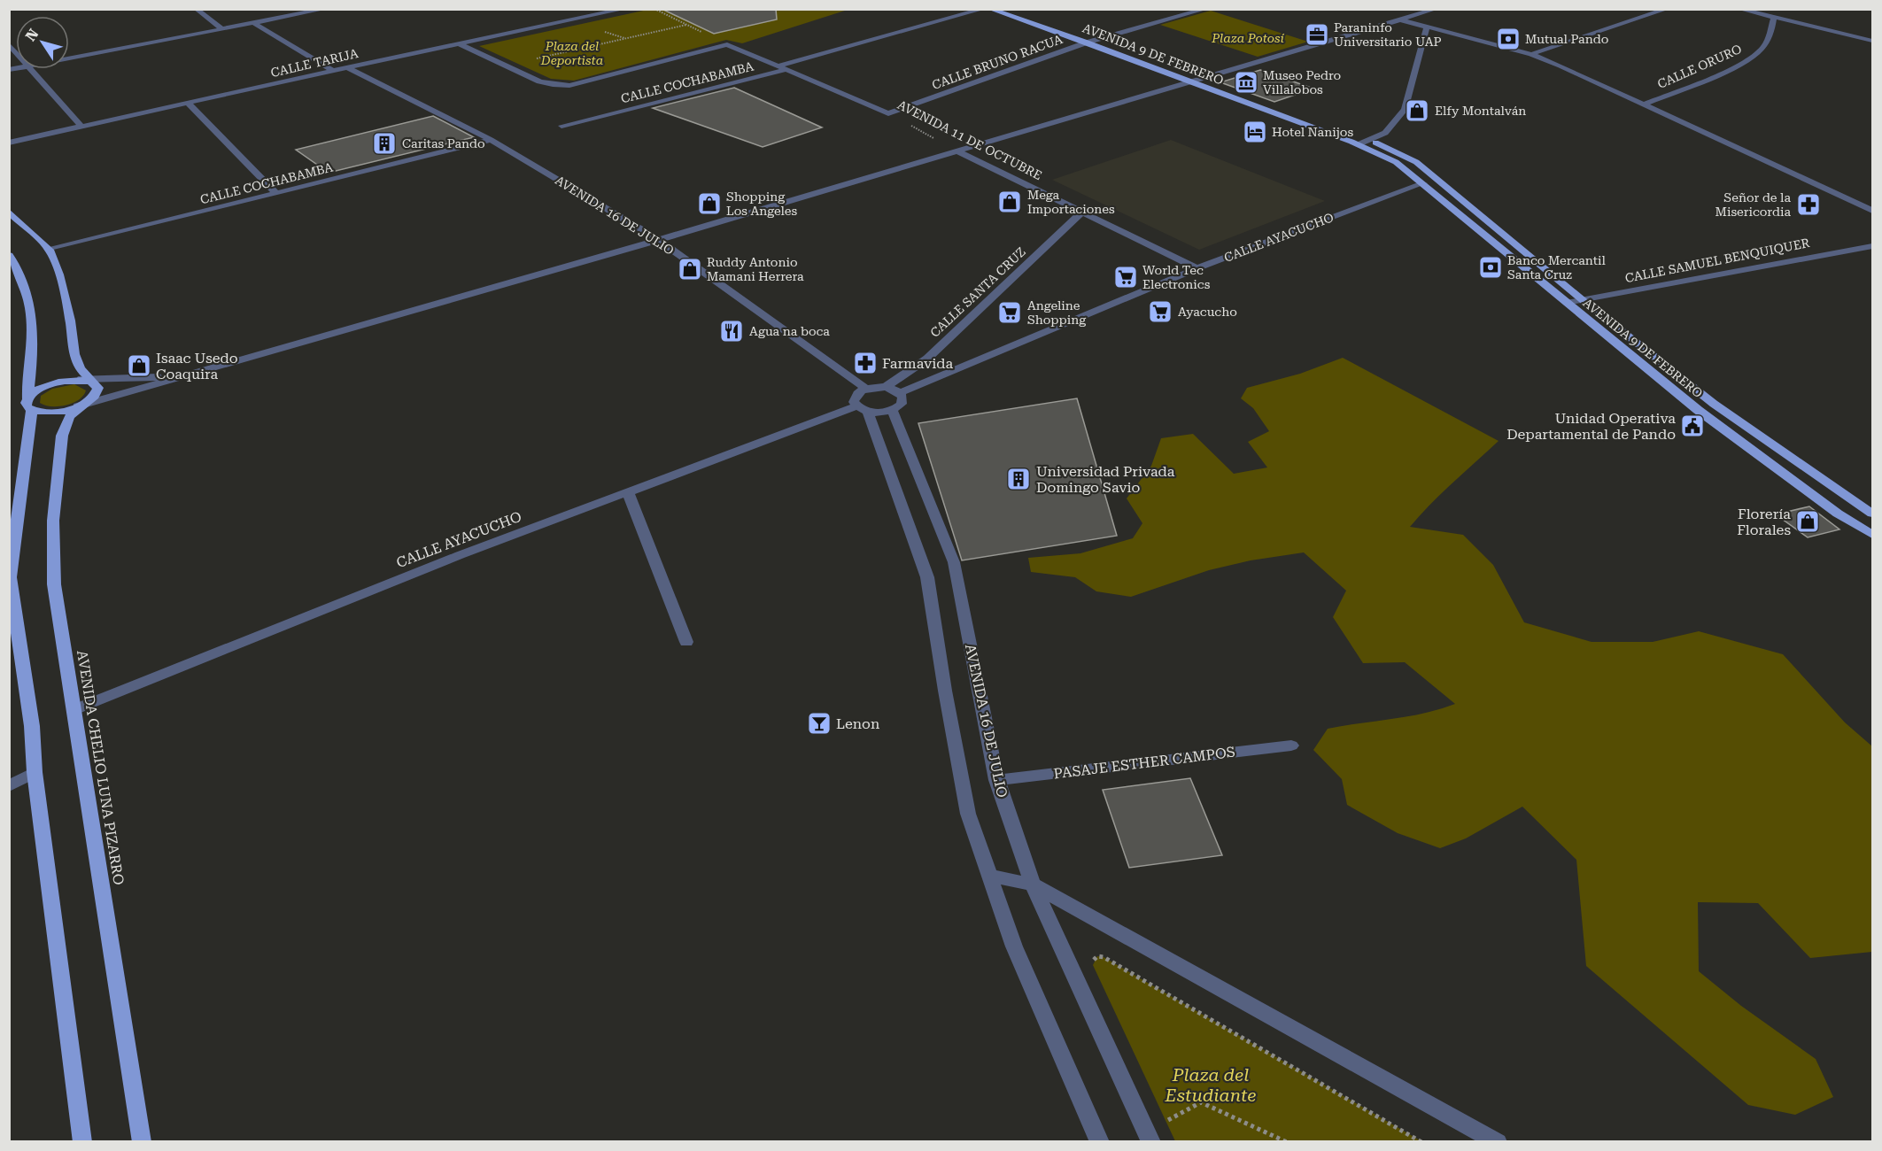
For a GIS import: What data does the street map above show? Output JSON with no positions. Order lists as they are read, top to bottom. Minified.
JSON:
{"streets":{"main road":["AVENIDA 9 DE FEBRERO","AVENIDA CHELIO LUNA PIZARRO"],"street":["CALLE BRUNO RACUA","CALLE TARIJA","CALLE ORURO","CALLE COCHABAMBA","AVENIDA 11 DE OCTUBRE","AVENIDA 16 DE JULIO","CALLE AYACUCHO","CALLE SAMUEL BENQUIQUER","CALLE SANTA CRUZ","PASAJE ESTHER CAMPOS"]},"crossings":[["AVENIDA 9 DE FEBRERO","CALLE BRUNO RACUA"],["AVENIDA 9 DE FEBRERO","CALLE AYACUCHO"],["AVENIDA 9 DE FEBRERO","CALLE SAMUEL BENQUIQUER"],["CALLE BRUNO RACUA","AVENIDA 11 DE OCTUBRE"],["CALLE TARIJA","AVENIDA 16 DE JULIO"],["CALLE COCHABAMBA","AVENIDA 11 DE OCTUBRE"],["CALLE COCHABAMBA","AVENIDA 16 DE JULIO"],["AVENIDA 11 DE OCTUBRE","CALLE AYACUCHO"],["AVENIDA 11 DE OCTUBRE","CALLE SANTA CRUZ"],["AVENIDA 16 DE JULIO","CALLE AYACUCHO"],["AVENIDA 16 DE JULIO","PASAJE ESTHER CAMPOS"],["CALLE AYACUCHO","AVENIDA CHELIO LUNA PIZARRO"]],"parks":["Plaza Potosí","Plaza del Deportista","Plaza del Estudiante"],"places":{"office":["Paraninfo Universitario UAP"],"bank":["Mutual Pando","Banco Mercantil Santa Cruz"],"museum":["Museo Pedro Villalobos"],"shop":["Elfy Montalván","Mega Importaciones","Shopping Los Angeles","Ruddy Antonio Mamani Herrera","Isaac Usedo Coaquira","Florería Florales"],"hotel":["Hotel Nanijos"],"building":["Caritas Pando","Universidad Privada Domingo Savio"],"pharmacy":["Señor de la Misericordia","Farmavida"],"supermarket":["World Tec Electronics","Ayacucho","Angeline Shopping"],"restaurant":["Agua na boca"],"public building":["Unidad Operativa Departamental de Pando"],"bar":["Lenon"]},"north":"top left"}
